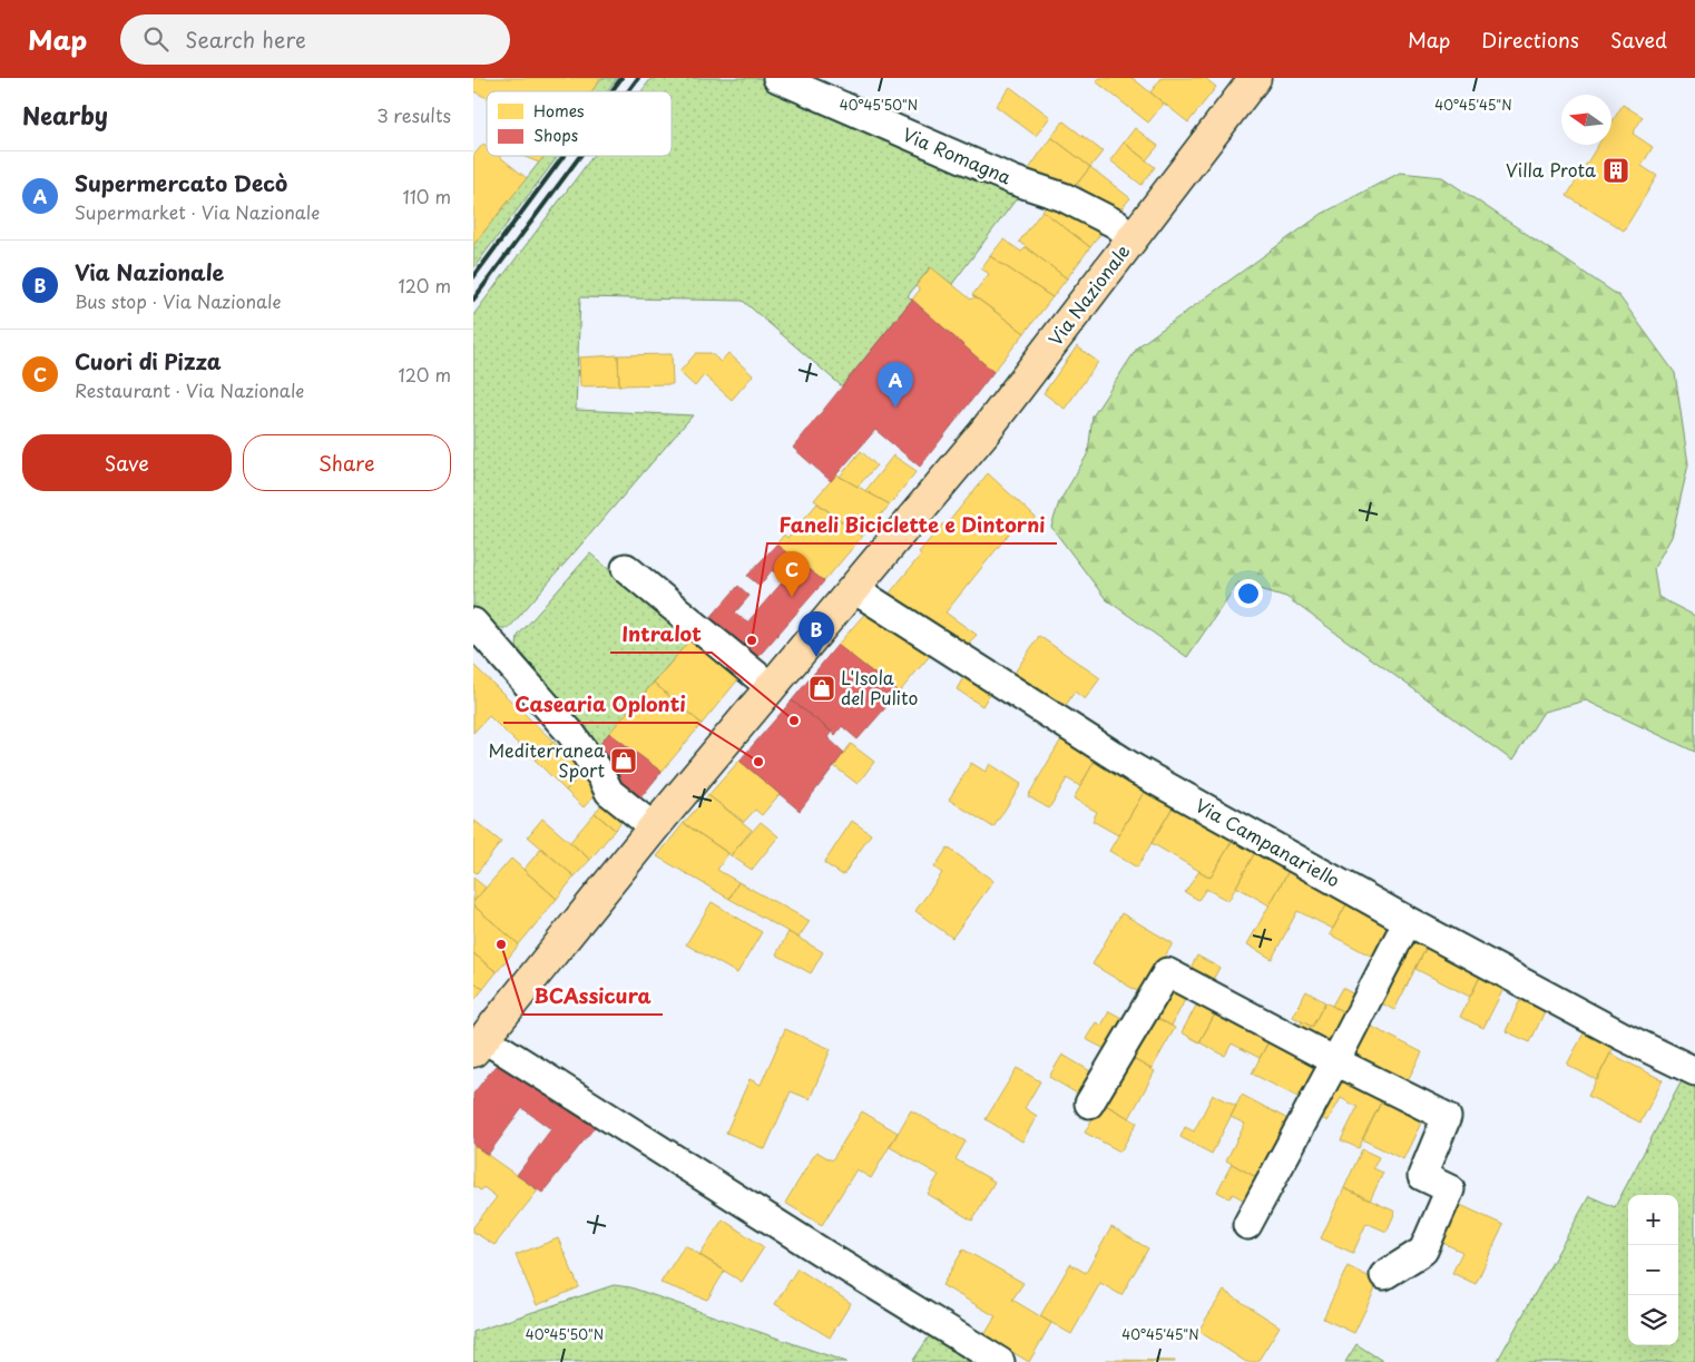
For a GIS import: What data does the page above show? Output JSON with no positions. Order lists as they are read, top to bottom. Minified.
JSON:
{"streets":{"main road":["Via Nazionale"],"street":["Via Romagna","Via Campanariello"]},"crossings":[["Via Romagna","Via Nazionale"],["Via Nazionale","Via Campanariello"]],"places":{"building":["Villa Prota"],"other":["Faneli Biciclette e Dintorni","Intralot","Casearia Oplonti","BCAssicura"],"shop":["L'Isola del Pulito","Mediterranea Sport"]},"legend":["Homes","Shops"],"north":"left","page":{"header":"Map","search":"Search here","nav":["Map","Directions","Saved"],"heading":["Nearby","3 results"],"list":[{"mark":"A","name":"Supermercato Decò","note":"Supermarket · Via Nazionale","value":"110 m"},{"mark":"B","name":"Via Nazionale","note":"Bus stop · Via Nazionale","value":"120 m"},{"mark":"C","name":"Cuori di Pizza","note":"Restaurant · Via Nazionale","value":"120 m"}],"pins":["A","C","B"],"buttons":["Save","Share"],"map_buttons":["+","−"]},"coordinates":["40°45'50\"N","40°45'45\"N"]}
